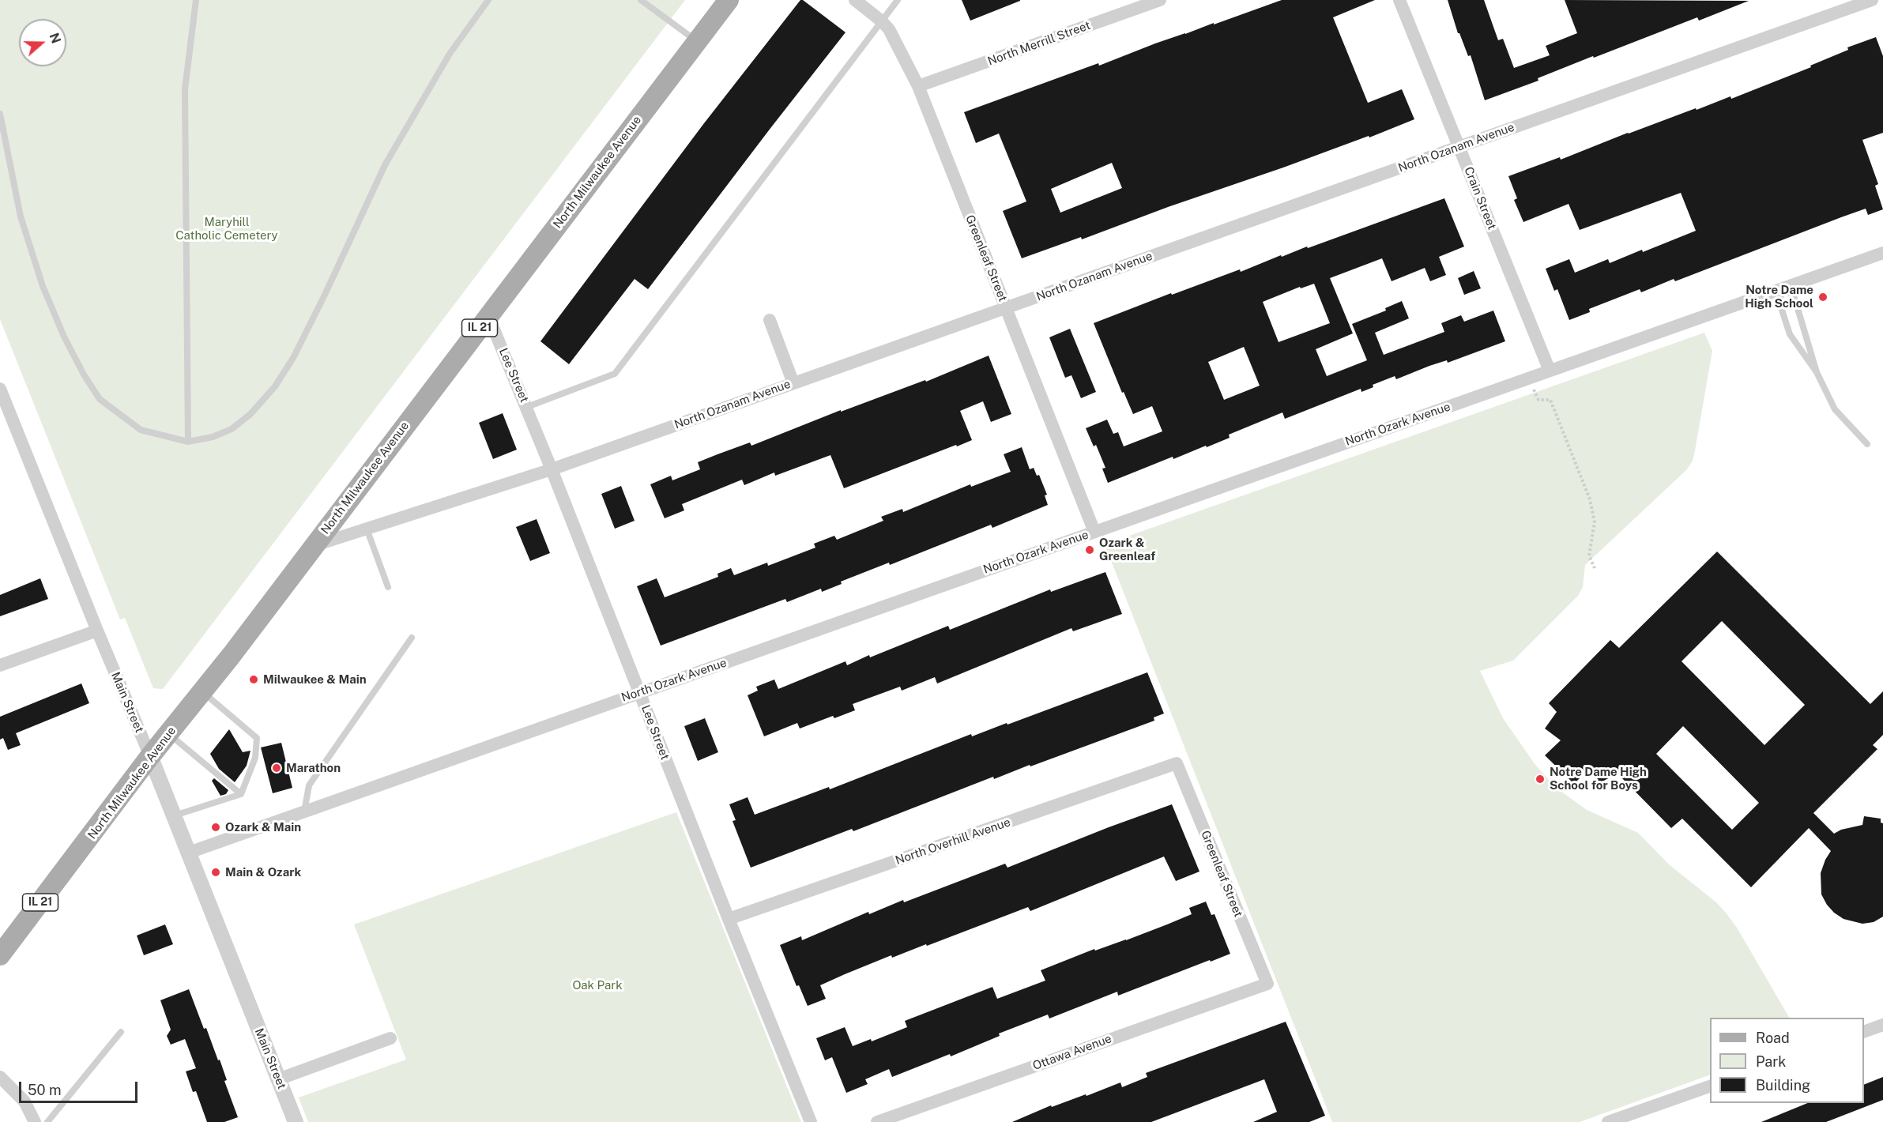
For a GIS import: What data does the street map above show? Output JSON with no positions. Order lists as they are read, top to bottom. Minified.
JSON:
{"streets":{"main road":["North Milwaukee Avenue","IL 21"],"street":["North Merrill Street","North Ozanam Avenue","Crain Street","Greenleaf Street","Lee Street","North Ozark Avenue","Main Street","North Overhill Avenue","Ottawa Avenue"]},"crossings":[["North Merrill Street","Greenleaf Street"],["North Ozanam Avenue","North Milwaukee Avenue"],["North Ozanam Avenue","Crain Street"],["North Ozanam Avenue","Greenleaf Street"],["North Ozanam Avenue","Lee Street"],["North Milwaukee Avenue","Lee Street"],["North Milwaukee Avenue","Main Street"],["Crain Street","North Ozark Avenue"],["Greenleaf Street","North Ozark Avenue"],["Greenleaf Street","North Overhill Avenue"],["Greenleaf Street","Ottawa Avenue"],["Lee Street","North Ozark Avenue"],["Lee Street","North Overhill Avenue"],["North Ozark Avenue","Main Street"]],"parks":["Maryhill Catholic Cemetery","Oak Park"],"places":["Notre Dame High School","Ozark & Greenleaf","Milwaukee & Main","Marathon","Notre Dame High School for Boys","Ozark & Main","Main & Ozark"],"legend":["Road","Park","Building"],"scale_bar":"50 m","north":"right"}
